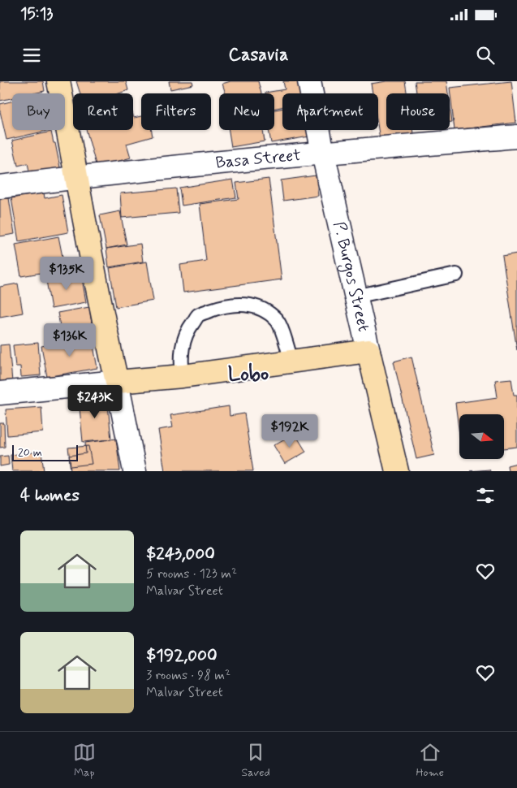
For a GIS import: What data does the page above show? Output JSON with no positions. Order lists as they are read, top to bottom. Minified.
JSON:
{"streets":{"main road":["P. Burgos Street"],"street":["Basa Street"]},"crossings":[["Basa Street","P. Burgos Street"]],"districts":["Lobo"],"scale_bar":"20 m","north":"right","page":{"status":"15:13","header":"Casavia","chip":["Buy","Rent","Filters","New","Apartment","House"],"price":["$135K","$136K","$243K","$192K"],"scale":"20 m","heading":"4 homes","list":[{"name":"$243,000","note":"5 rooms · 123 m² · Malvar Street"},{"name":"$192,000","note":"3 rooms · 98 m² · Malvar Street"}],"tabs":["Map","Saved","Home"]}}
